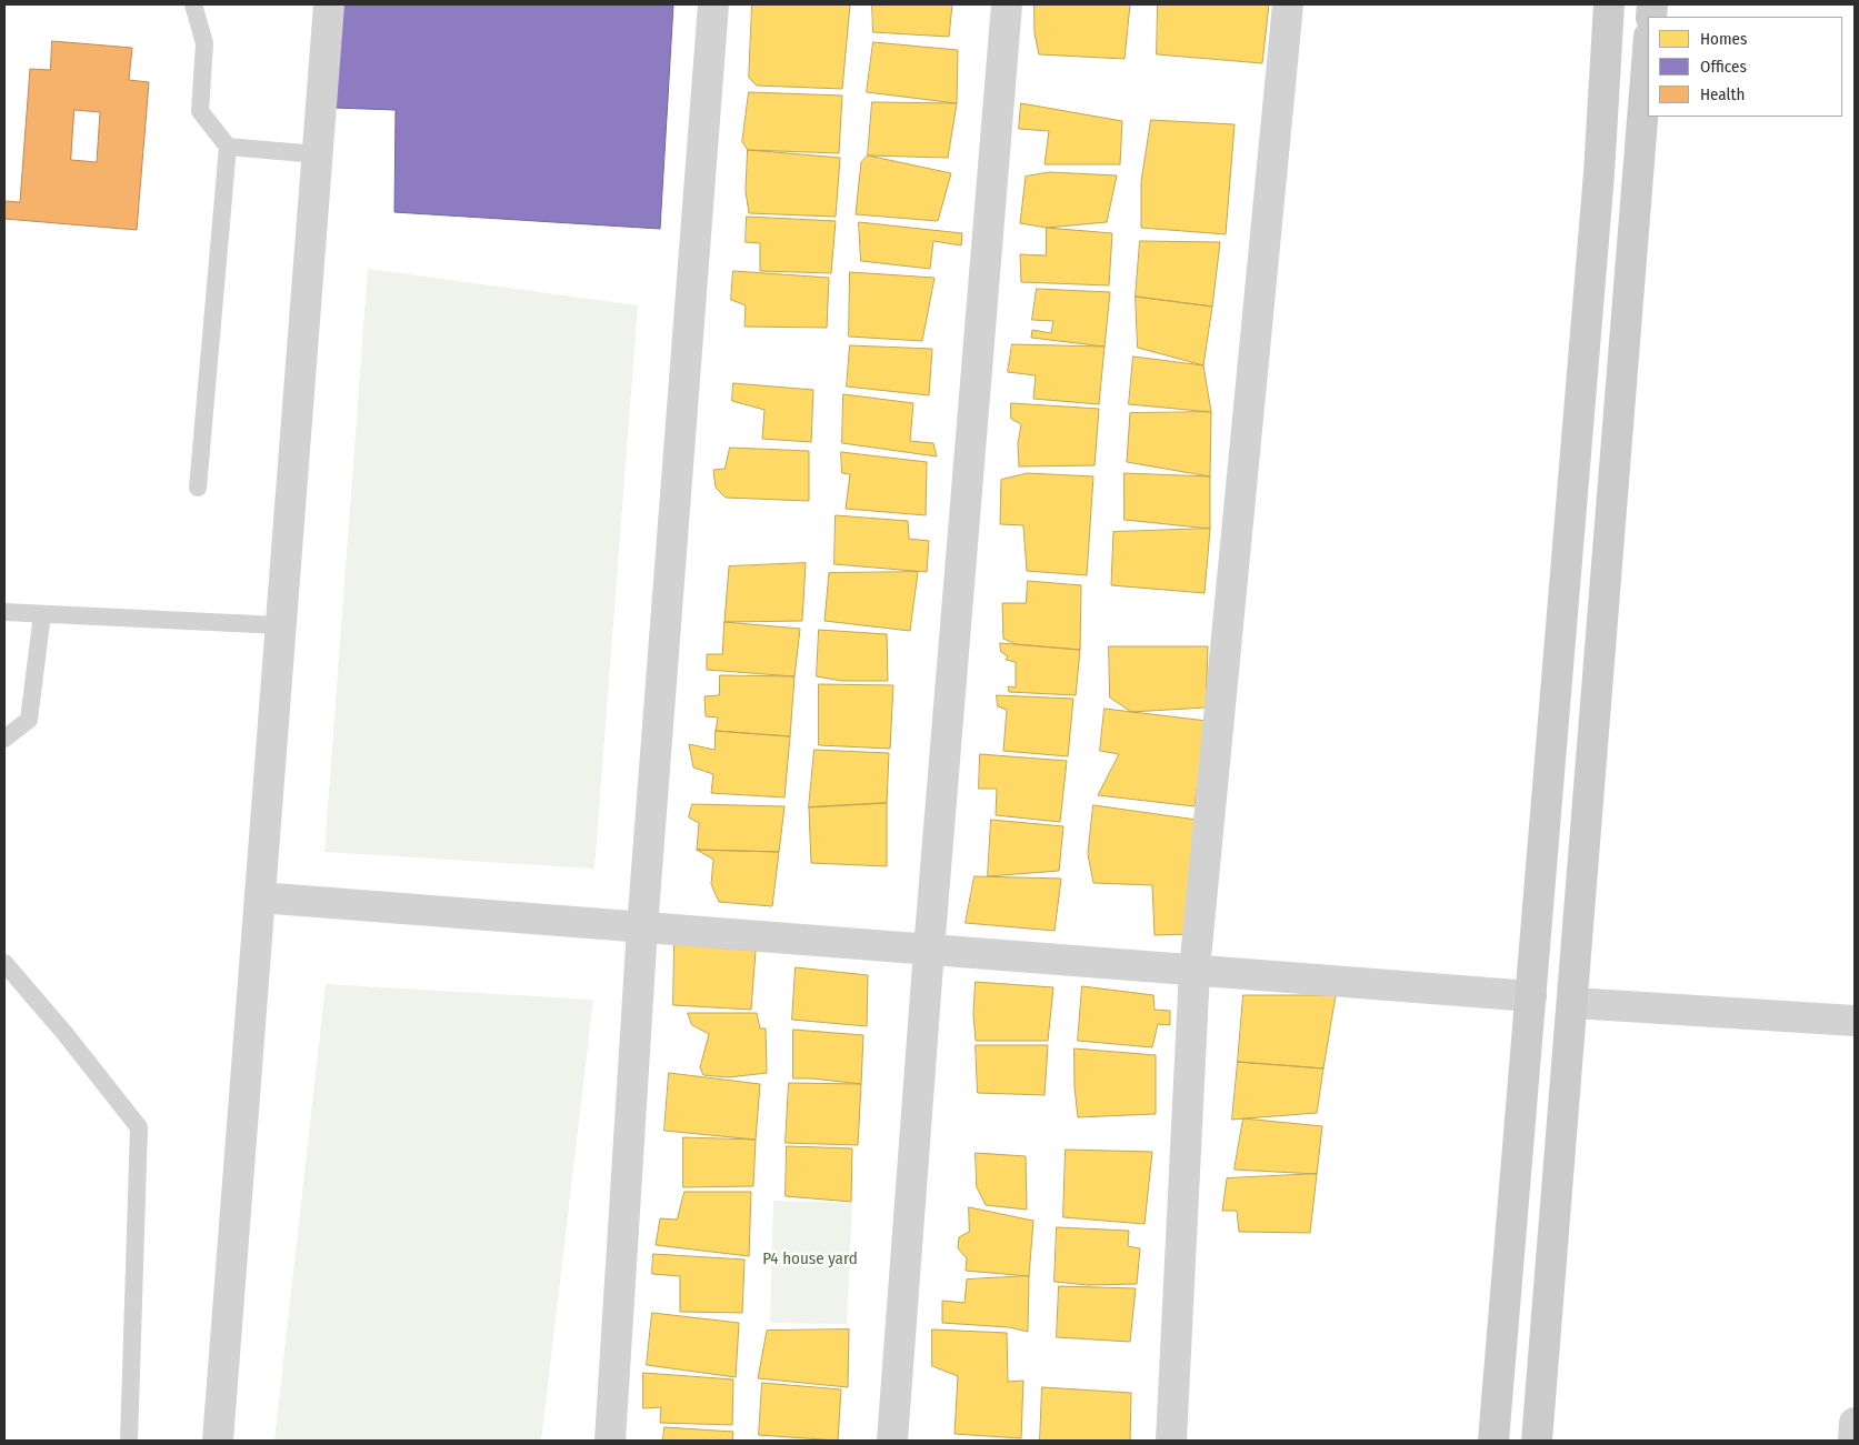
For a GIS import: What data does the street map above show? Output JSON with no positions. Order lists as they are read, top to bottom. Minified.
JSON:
{"parks":["P4 house yard"],"legend":["Homes","Offices","Health"]}
